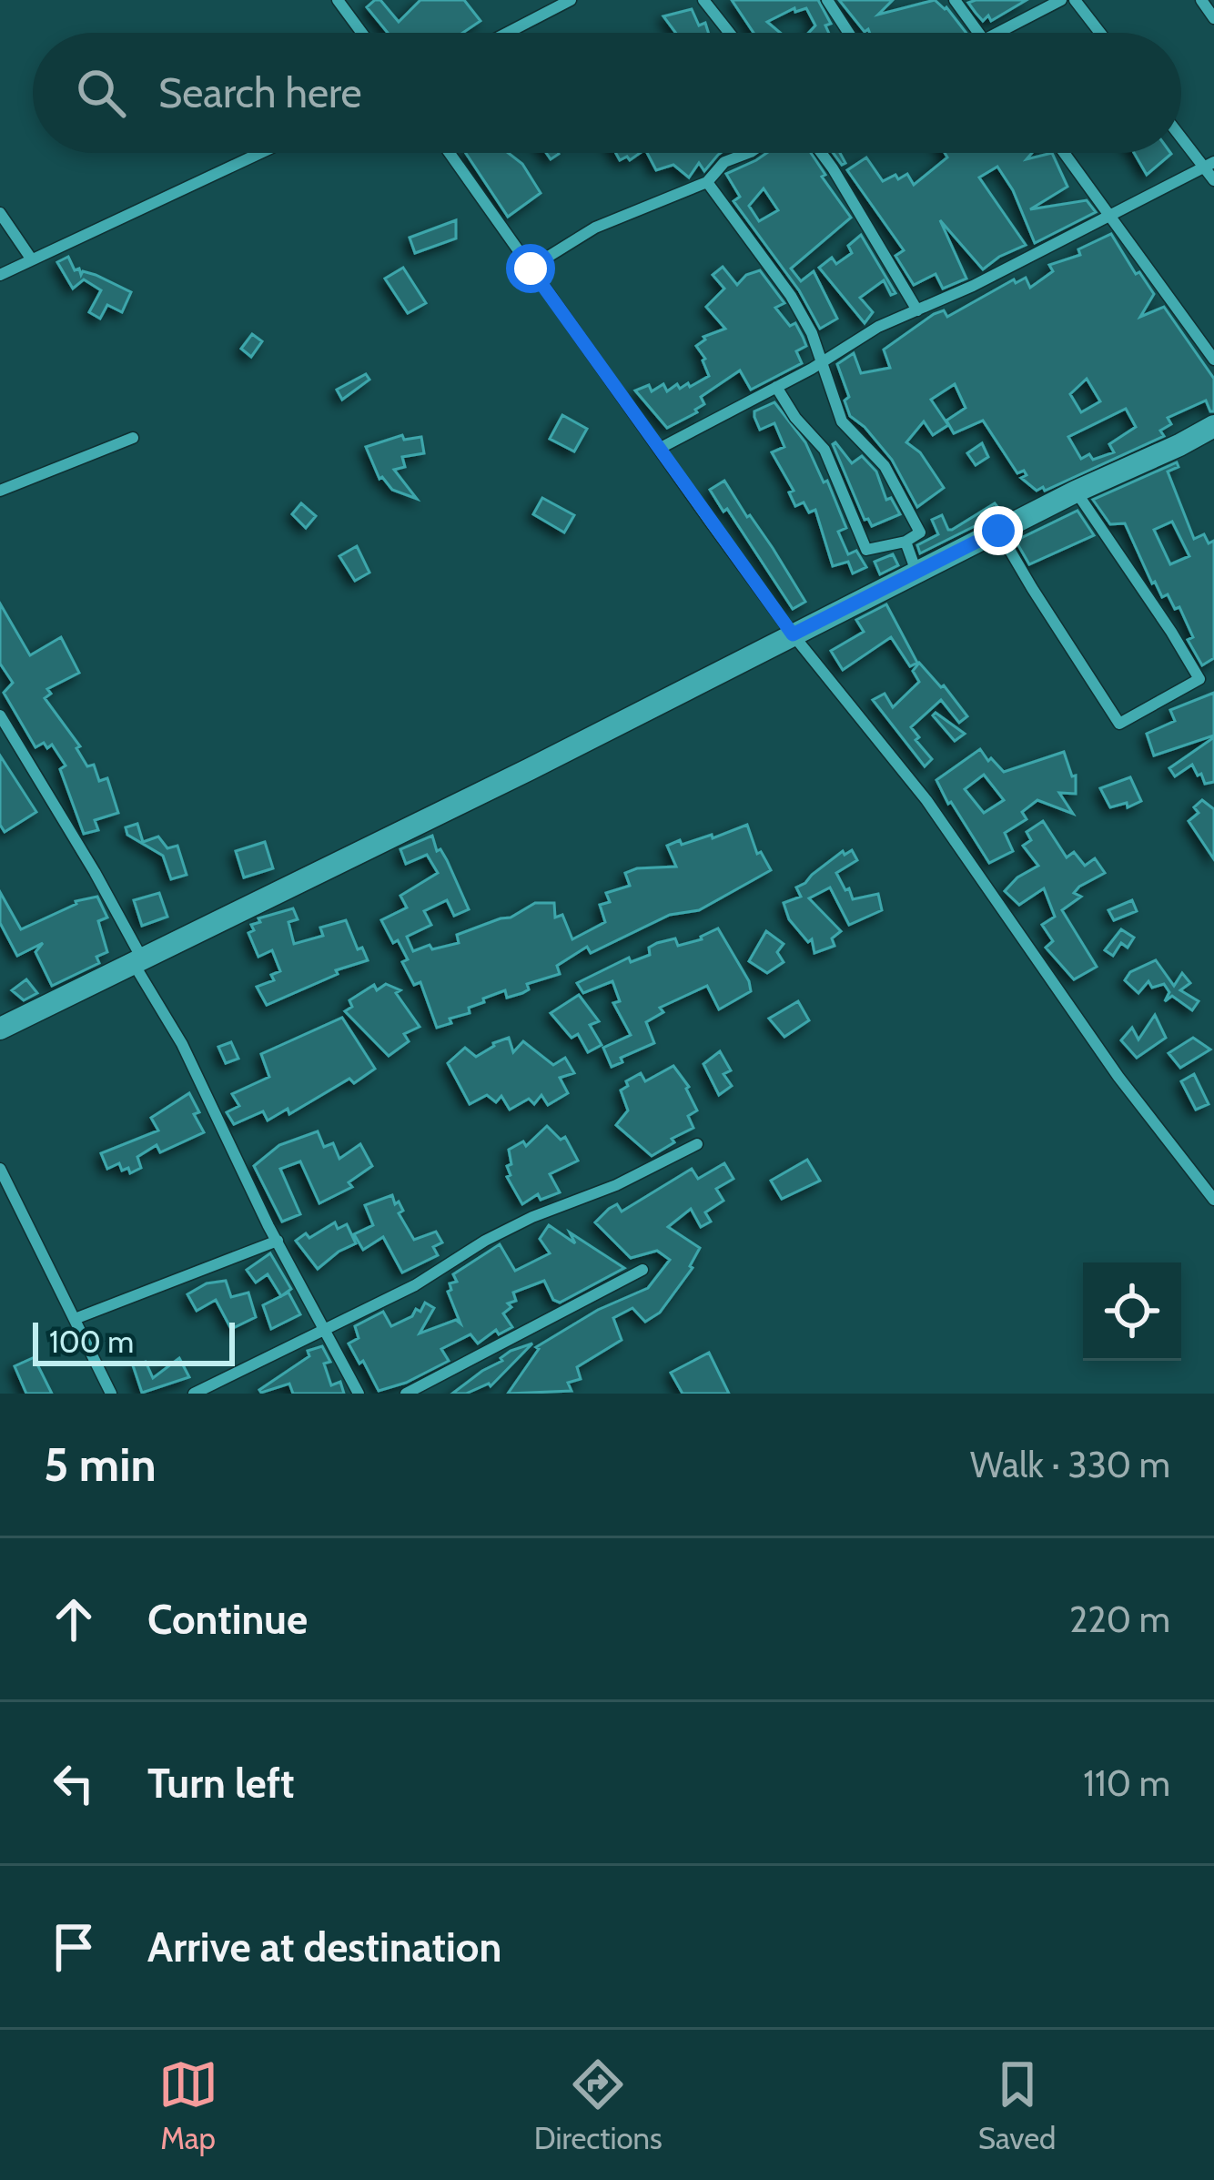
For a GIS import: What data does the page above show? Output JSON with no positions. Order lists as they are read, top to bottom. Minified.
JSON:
{"scale_bar":"100 m","page":{"search":"Search here","scale":"100 m","heading":["5 min","Walk · 330 m"],"list":[["Continue","220 m"],["Turn left","110 m"],"Arrive at destination"],"nav":["Map","Directions","Saved"]}}
